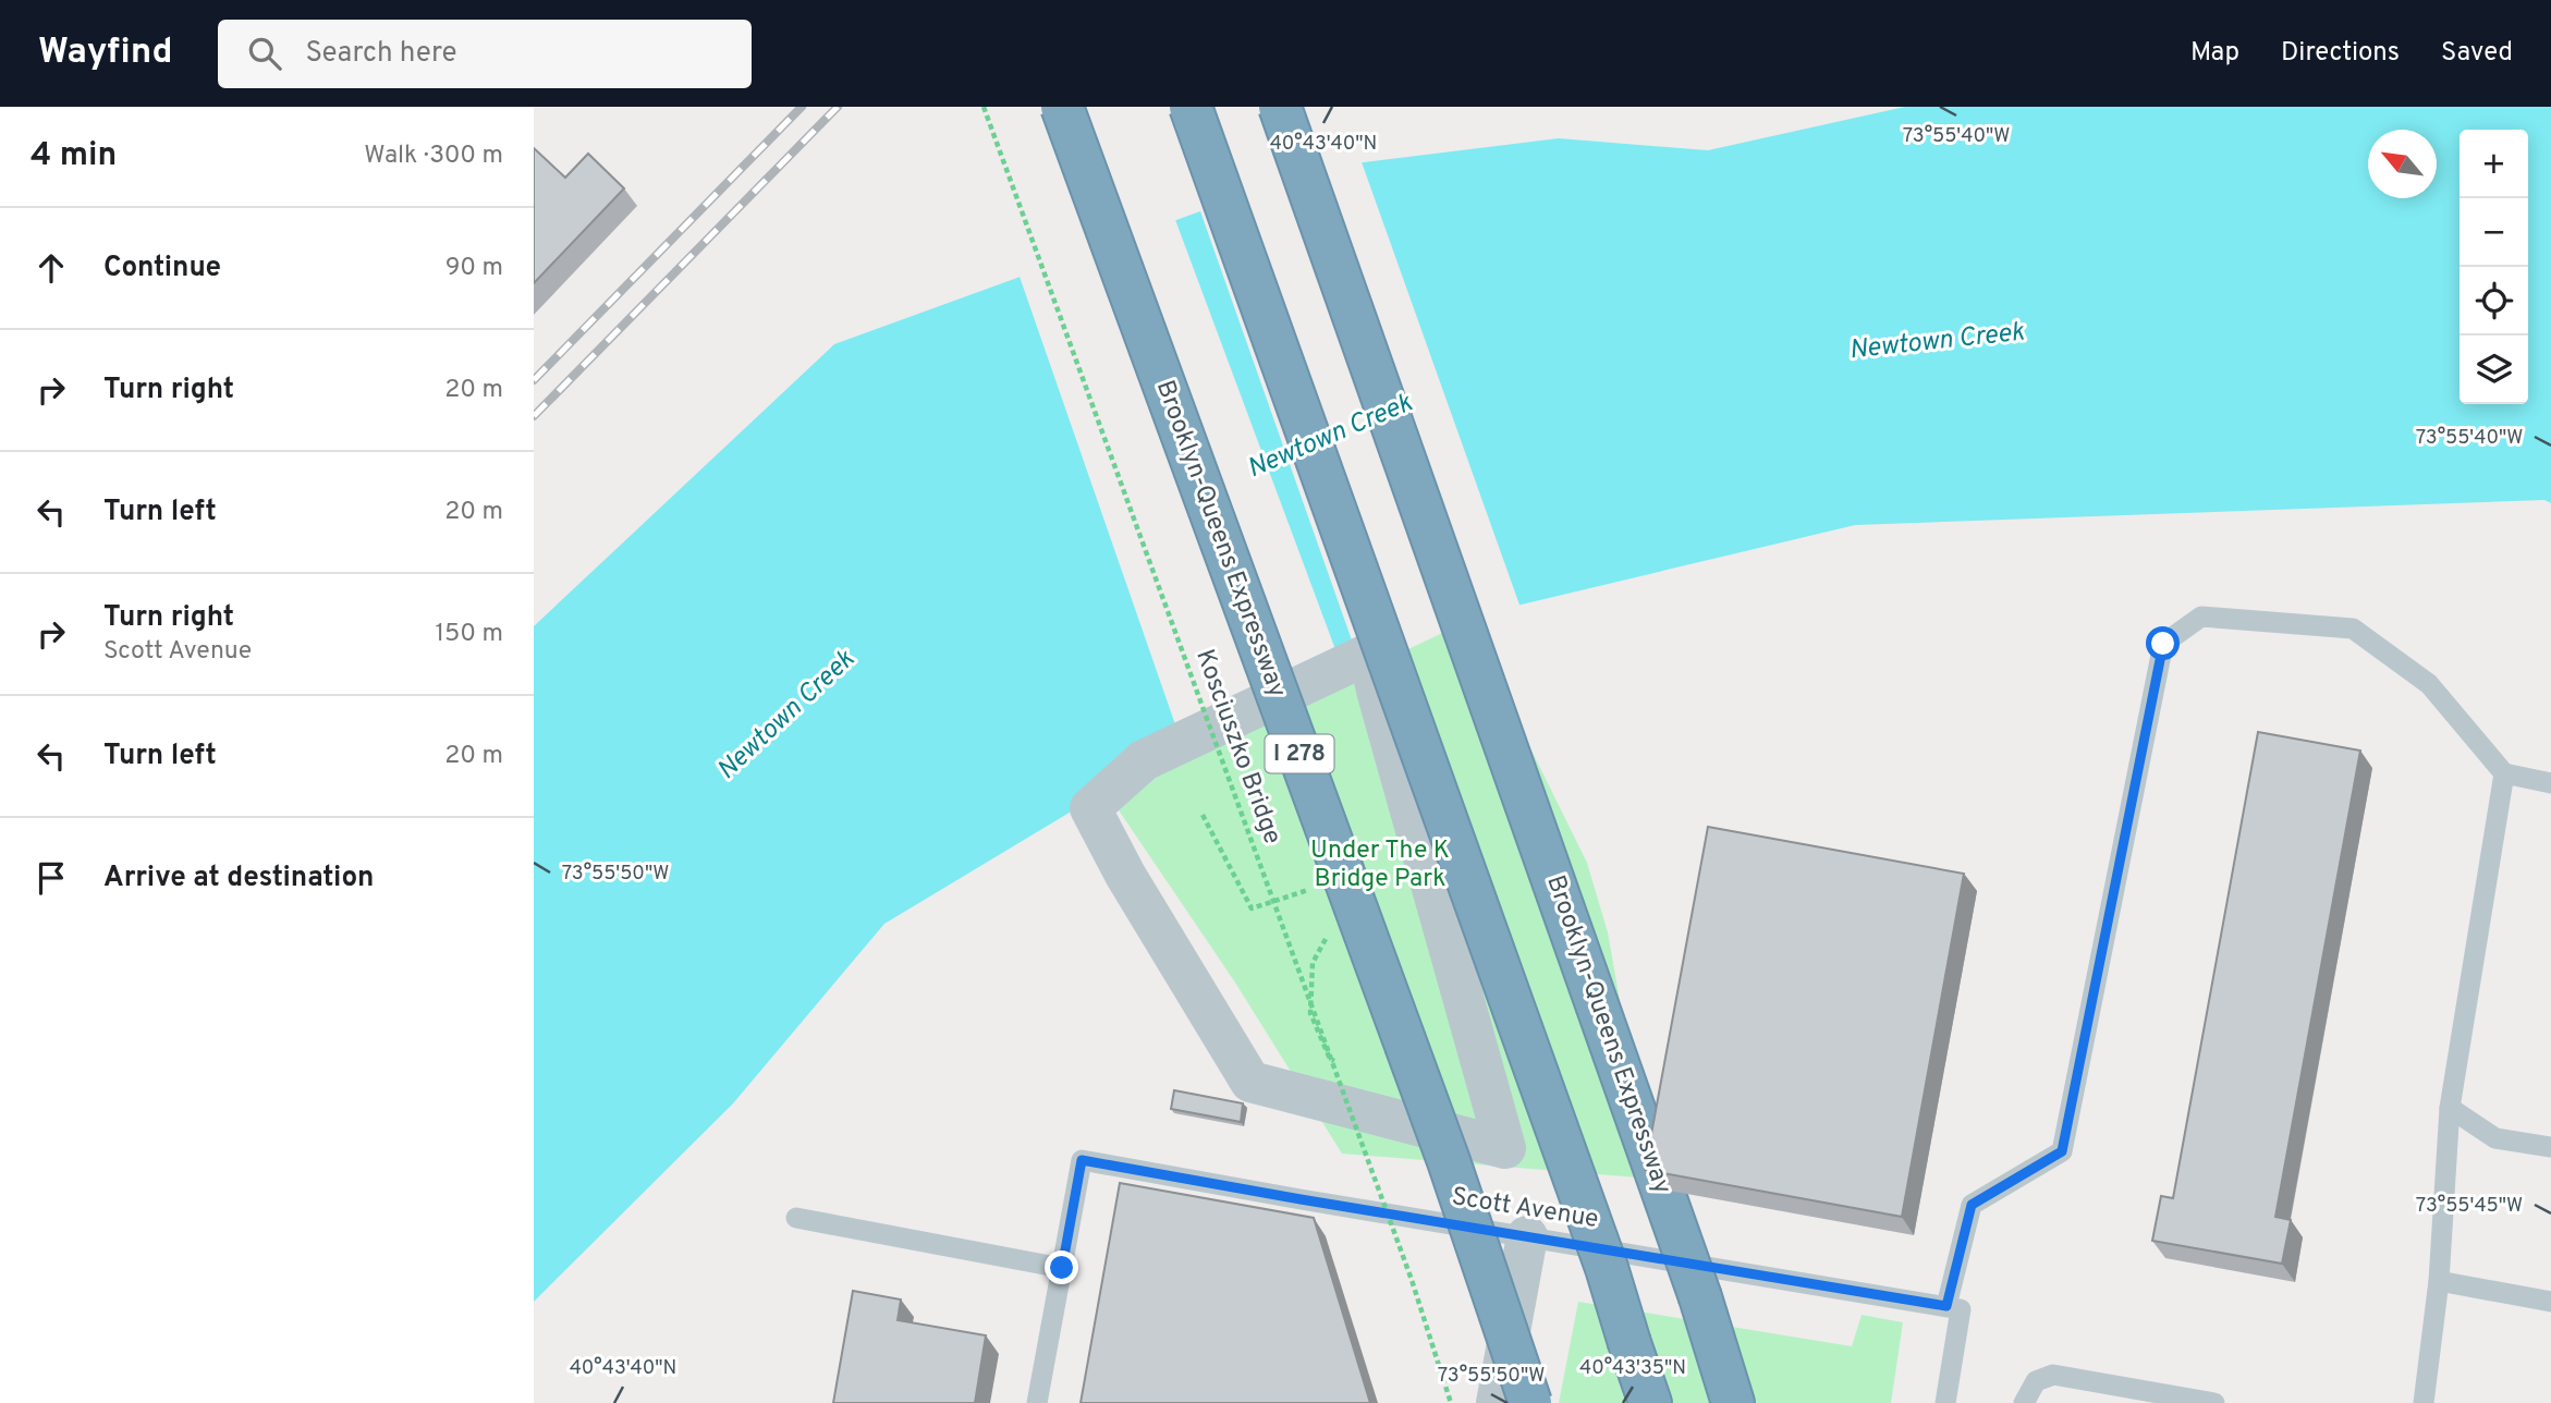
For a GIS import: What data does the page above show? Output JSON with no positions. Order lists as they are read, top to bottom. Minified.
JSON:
{"streets":{"highway":["Brooklyn-Queens Expressway","I 278"],"lane":["Scott Avenue"],"path":["Kosciuszko Bridge"]},"water":["Newtown Creek"],"parks":["Under The K Bridge Park"],"north":"top left","page":{"header":"Wayfind","search":"Search here","nav":["Map","Directions","Saved"],"heading":["4 min","Walk · 300 m"],"map_buttons":["+","−"],"list":[["Continue","90 m"],["Turn right","20 m"],["Turn left","20 m"],["Turn right","Scott Avenue","150 m"],["Turn left","20 m"],"Arrive at destination"]},"coordinates":["73°55'40\"W","40°43'40\"N","73°55'50\"W","73°55'45\"W","40°43'35\"N"]}
